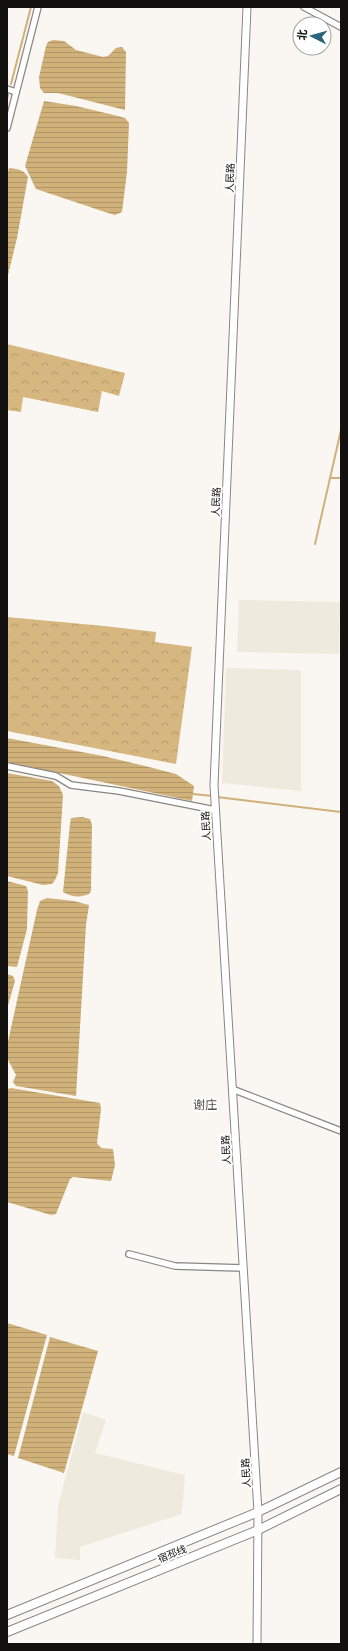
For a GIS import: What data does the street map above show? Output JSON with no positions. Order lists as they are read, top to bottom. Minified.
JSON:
{"streets":{"main road":["宿邳线"],"street":["人民路"]},"crossings":[["人民路","宿邳线"]],"districts":["谢庄"],"north":"left"}
